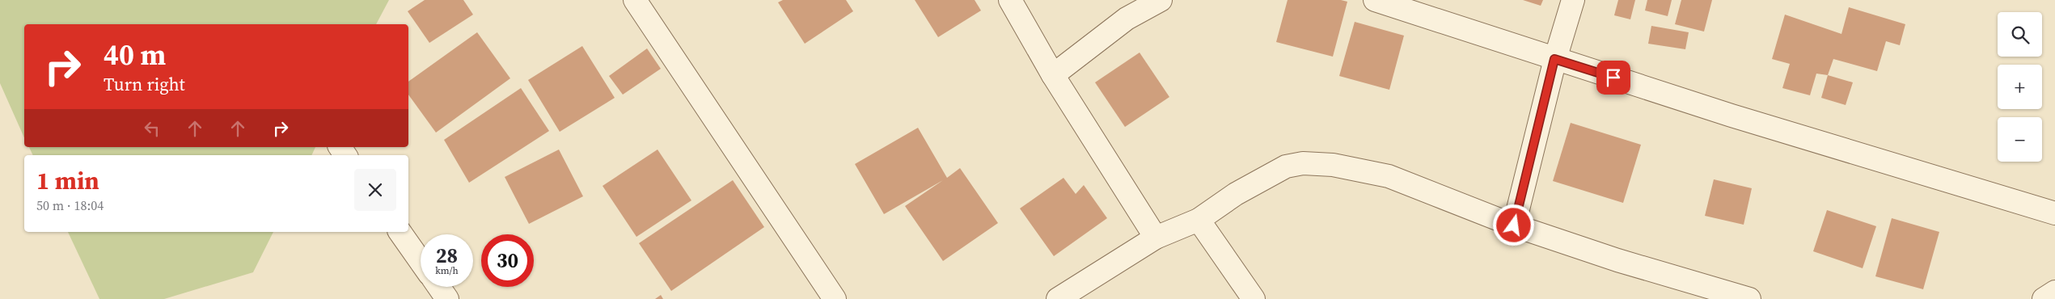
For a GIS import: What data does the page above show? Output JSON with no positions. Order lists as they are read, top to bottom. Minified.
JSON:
{"page":{"map_buttons":["+","−"],"turn":["40 m","Turn right"],"heading":["1 min","50 m · 18:04"],"speed":"28 km/h","limit":"30"}}
